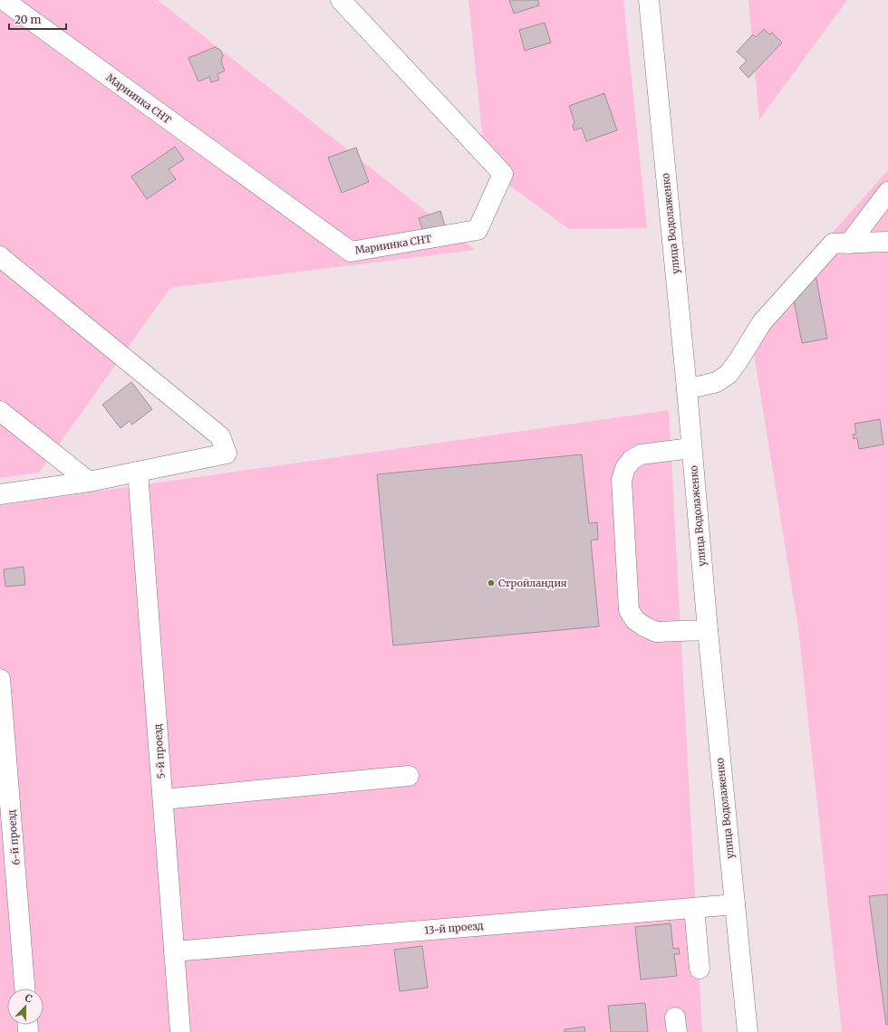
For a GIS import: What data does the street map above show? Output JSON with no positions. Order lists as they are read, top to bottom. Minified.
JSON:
{"streets":{"street":["Мариинка СНТ","улица Водолаженко","5-й проезд","6-й проезд","13-й проезд"]},"crossings":[["улица Водолаженко","13-й проезд"],["5-й проезд","13-й проезд"]],"places":["Стройландия"],"scale_bar":"20 m","north":"top"}
